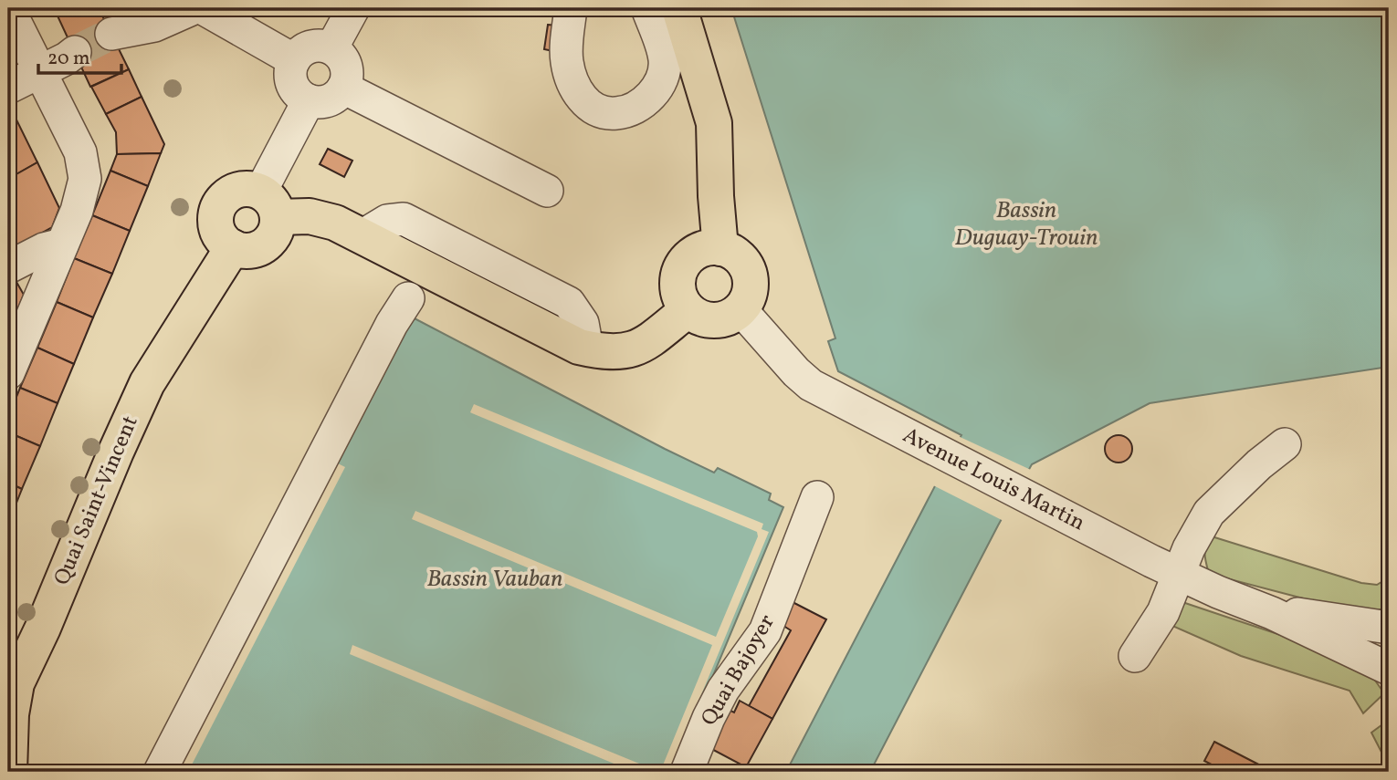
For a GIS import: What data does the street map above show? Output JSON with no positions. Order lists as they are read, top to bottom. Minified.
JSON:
{"streets":{"main road":["Quai Saint-Vincent"],"street":["Avenue Louis Martin","Quai Bajoyer"]},"water":["Bassin Duguay-Trouin","Bassin Vauban"],"scale_bar":"20 m"}
